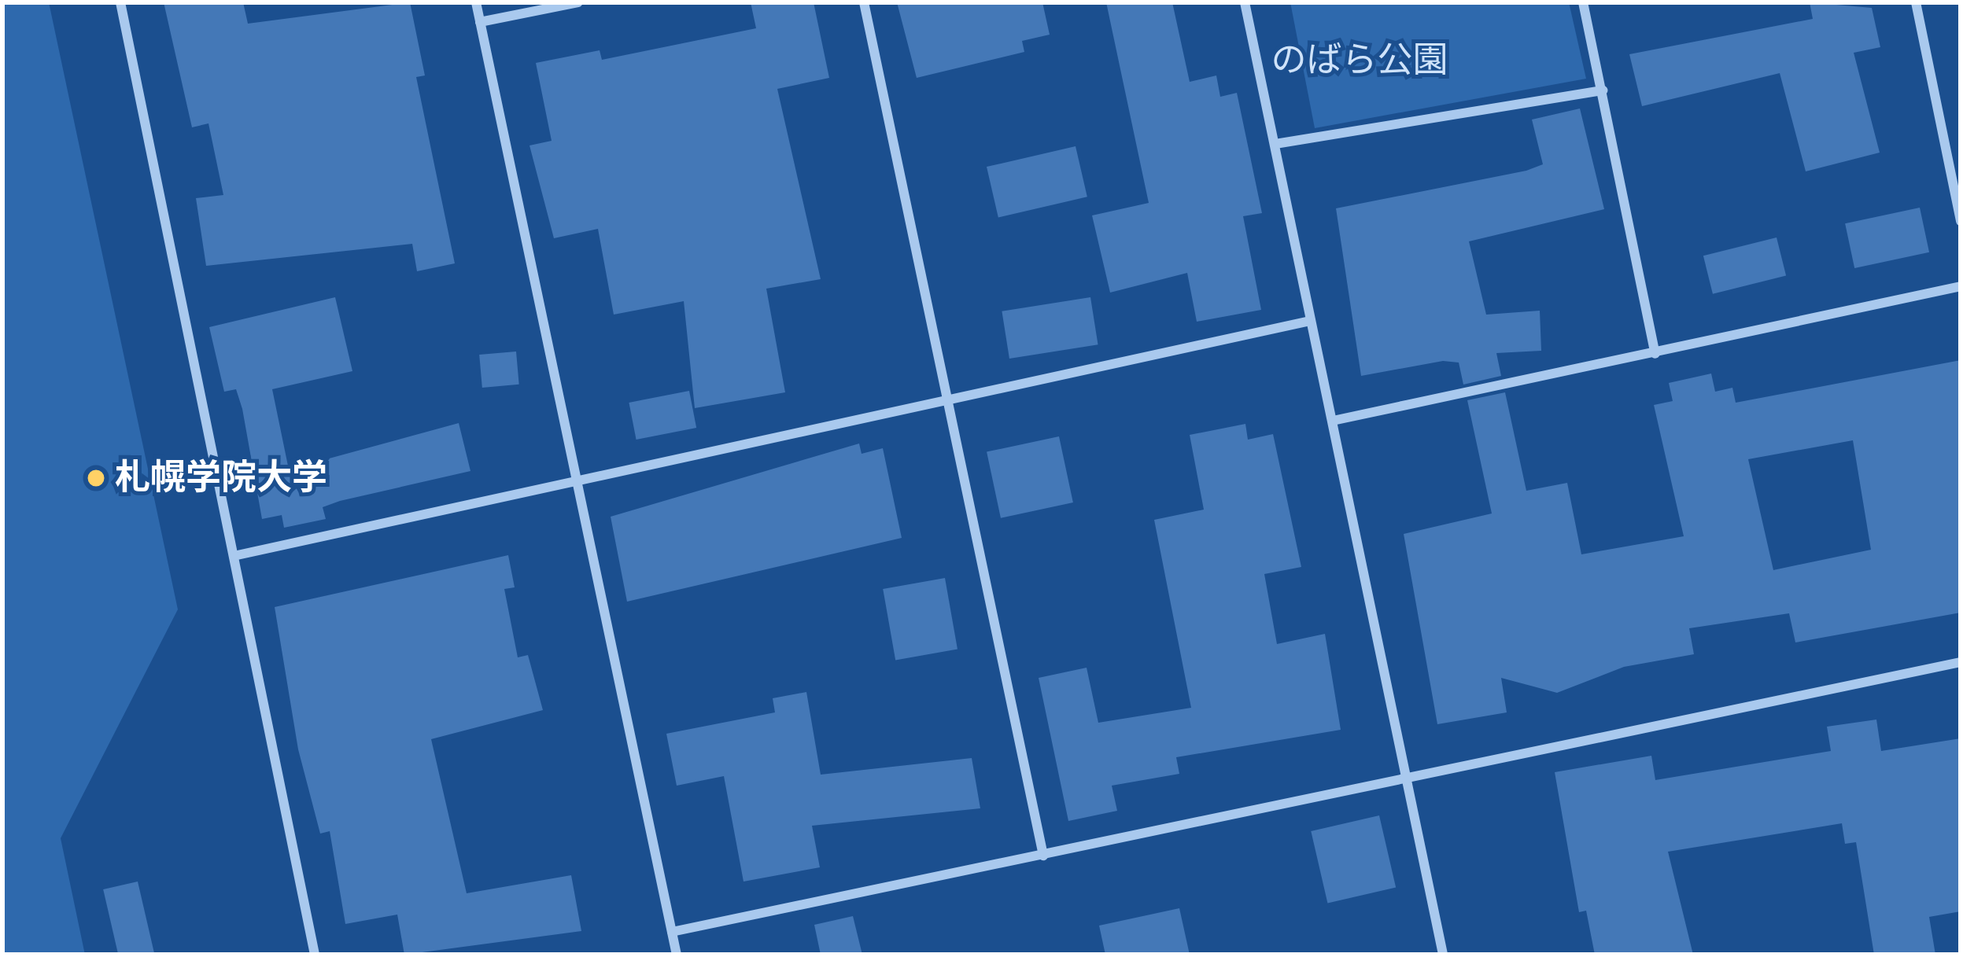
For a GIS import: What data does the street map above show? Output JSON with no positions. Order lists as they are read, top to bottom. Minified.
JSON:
{"parks":["のばら公園"],"places":["札幌学院大学"]}
